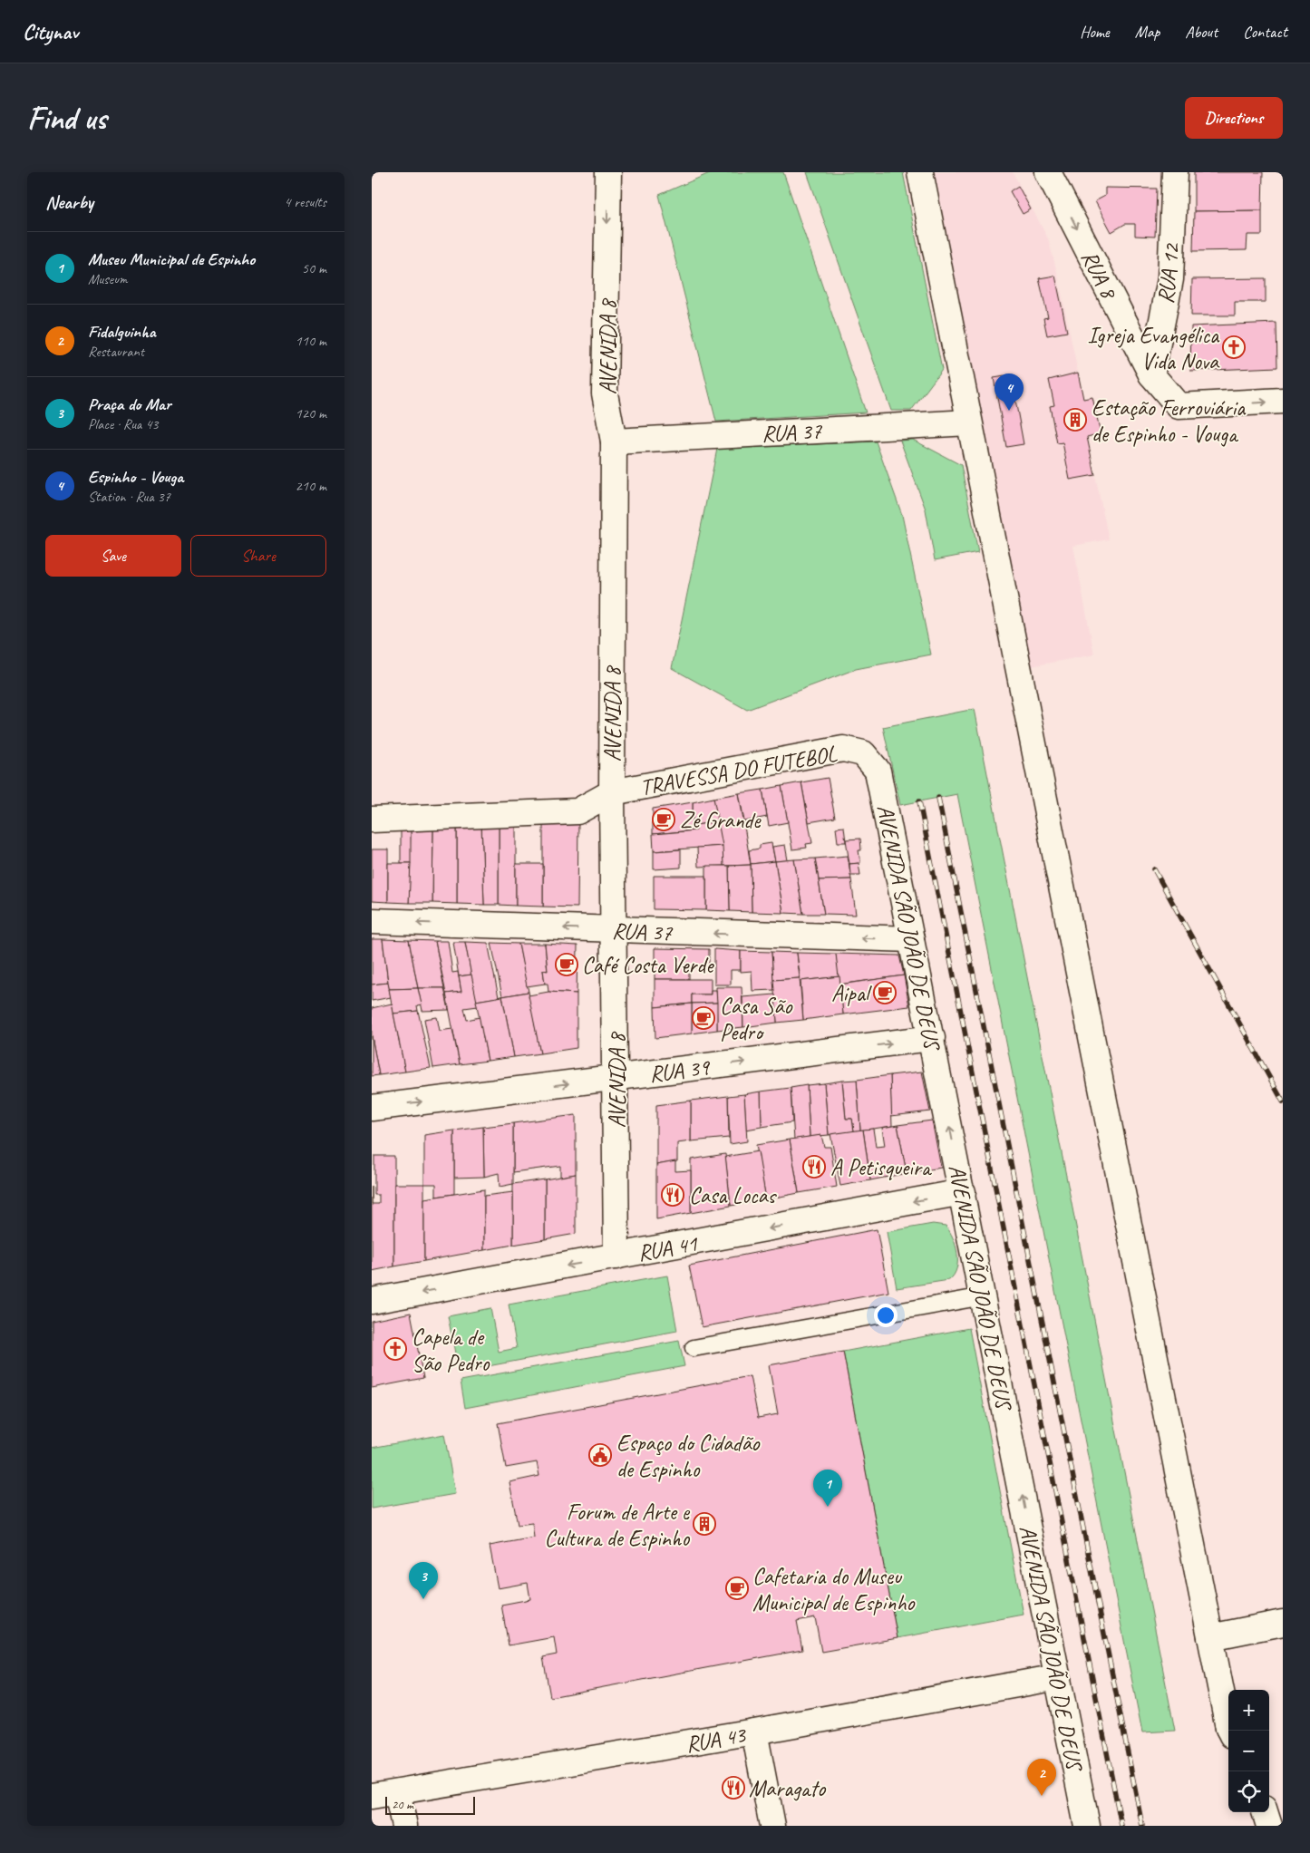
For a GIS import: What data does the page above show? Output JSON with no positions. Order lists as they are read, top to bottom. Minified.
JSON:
{"streets":{"street":["RUA 8","RUA 12","AVENIDA 8","RUA 37","TRAVESSA DO FUTEBOL","AVENIDA SÃO JOÃO DE DEUS","RUA 39","RUA 41","RUA 43"]},"crossings":[["RUA 8","RUA 12"],["AVENIDA 8","RUA 37"],["AVENIDA 8","TRAVESSA DO FUTEBOL"],["AVENIDA 8","RUA 39"],["AVENIDA 8","RUA 41"],["RUA 37","AVENIDA SÃO JOÃO DE DEUS"],["TRAVESSA DO FUTEBOL","AVENIDA SÃO JOÃO DE DEUS"],["AVENIDA SÃO JOÃO DE DEUS","RUA 39"],["AVENIDA SÃO JOÃO DE DEUS","RUA 41"],["AVENIDA SÃO JOÃO DE DEUS","RUA 43"]],"one_way":["RUA 37","RUA 39","RUA 41"],"places":{"church":["Igreja Evangélica Vida Nova","Capela de São Pedro"],"building":["Estação Ferroviária de Espinho - Vouga","Forum de Arte e Cultura de Espinho"],"cafe":["Zé Grande","Café Costa Verde","Aipal","Casa São Pedro","Cafetaria do Museu Municipal de Espinho"],"restaurant":["A Petisqueira","Casa Locas","Maragato"],"public building":["Espaço do Cidadão de Espinho"]},"scale_bar":"20 m","page":{"header":"Citynav","nav":["Home","Map","About","Contact"],"buttons":["Directions",["Save","Share"]],"title":"Find us","heading":["Nearby","4 results"],"list":[{"mark":"1","name":"Museu Municipal de Espinho","note":"Museum","value":"50 m"},{"mark":"2","name":"Fidalguinha","note":"Restaurant","value":"110 m"},{"mark":"3","name":"Praça do Mar","note":"Place · Rua 43","value":"120 m"},{"mark":"4","name":"Espinho - Vouga","note":"Station · Rua 37","value":"210 m"}],"pins":["4","1","3","2"],"map_buttons":["+","−"],"scale":"20 m"}}
